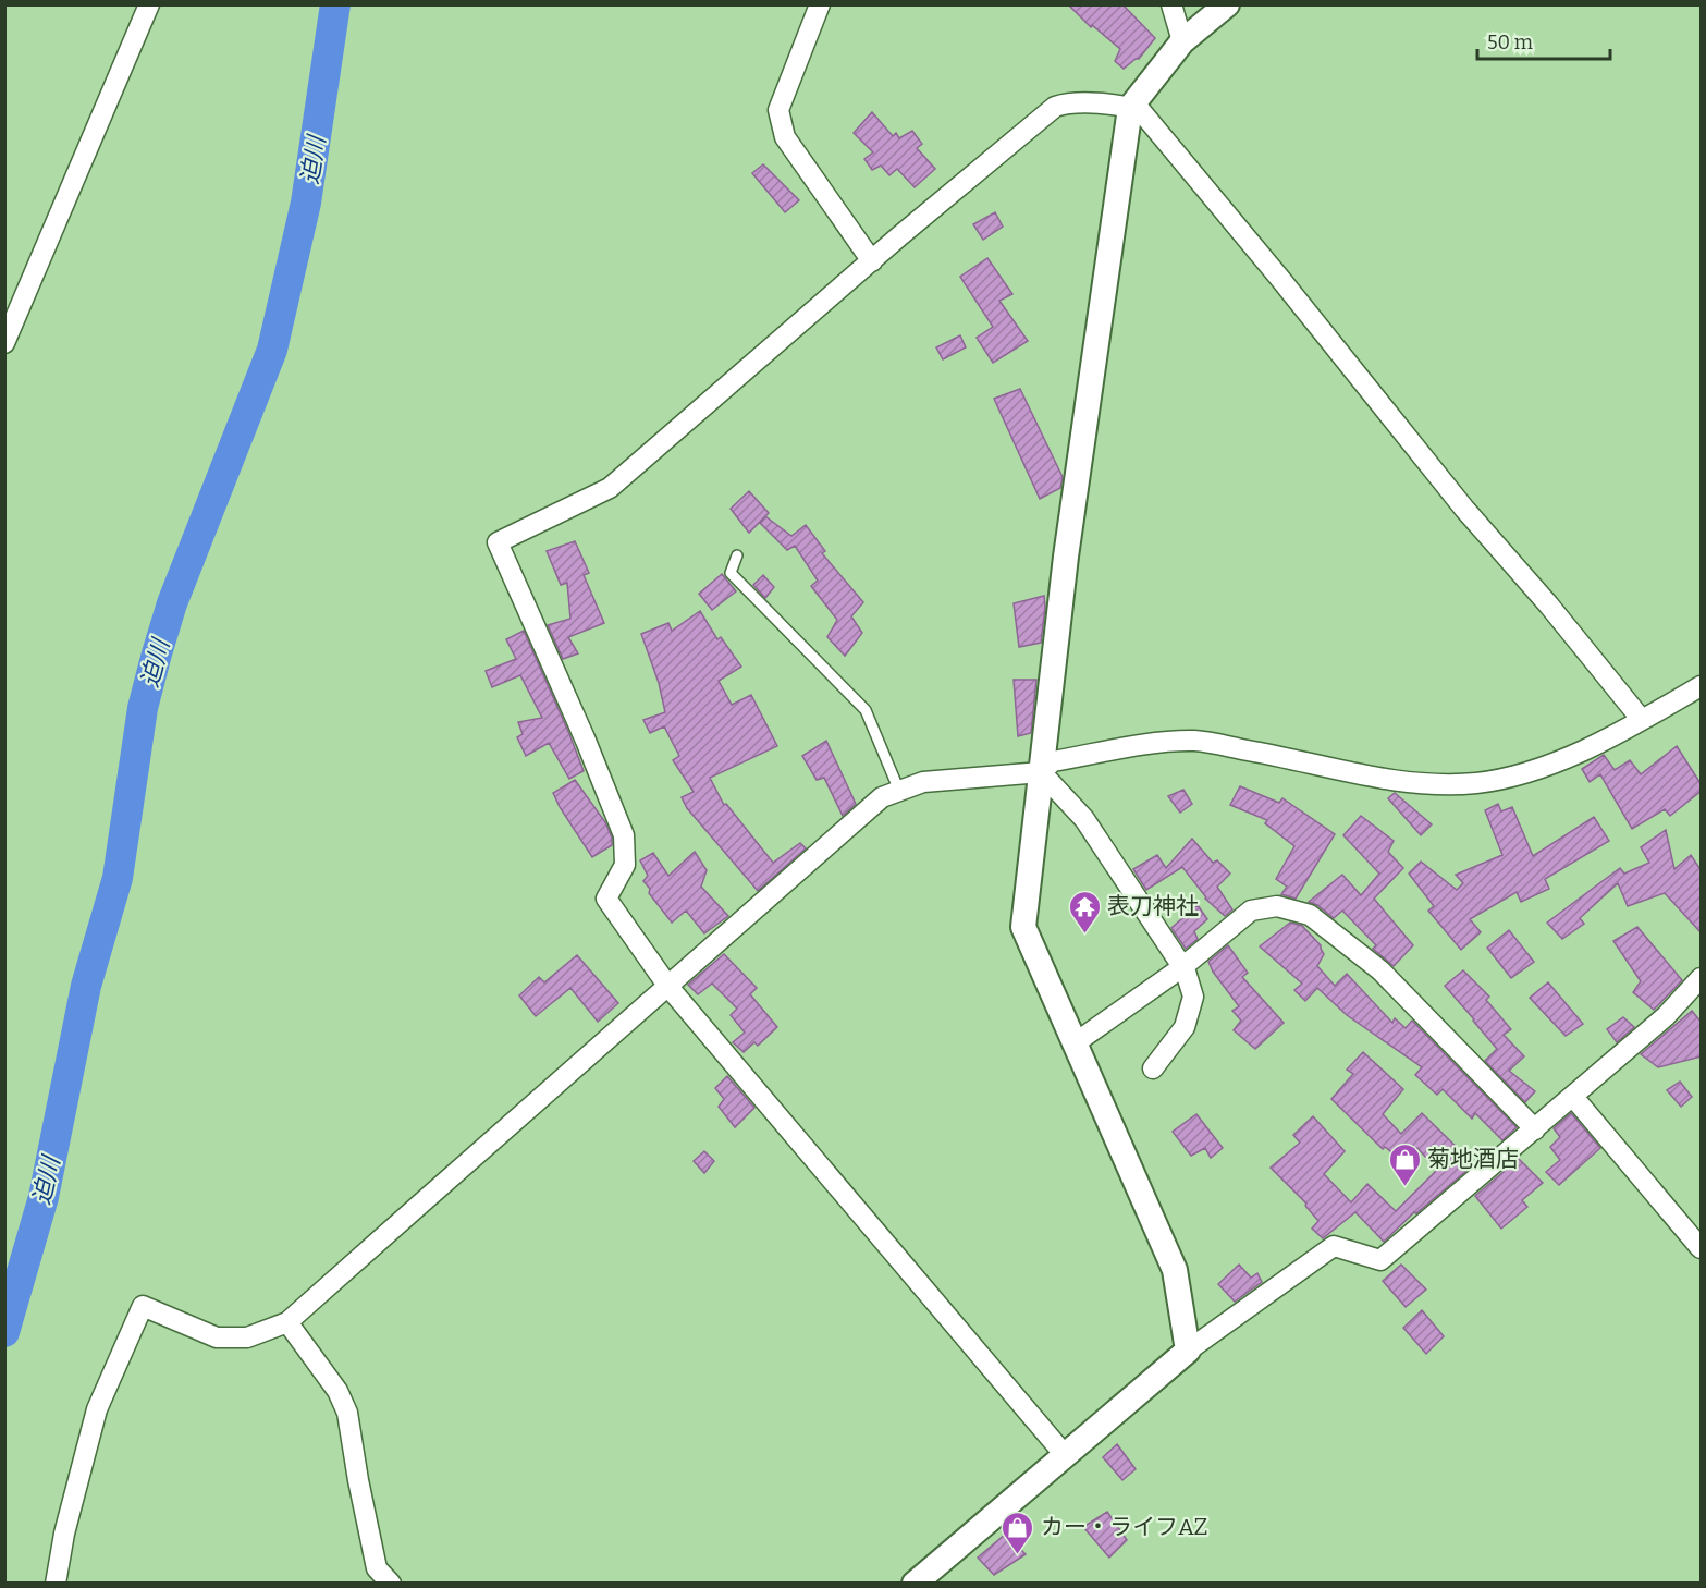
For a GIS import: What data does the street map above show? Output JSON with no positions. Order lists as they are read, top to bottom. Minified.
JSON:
{"water":["迫川"],"places":{"temple":["表刀神社"],"shop":["菊地酒店","カー・ライフAZ"]},"scale_bar":"50 m"}
